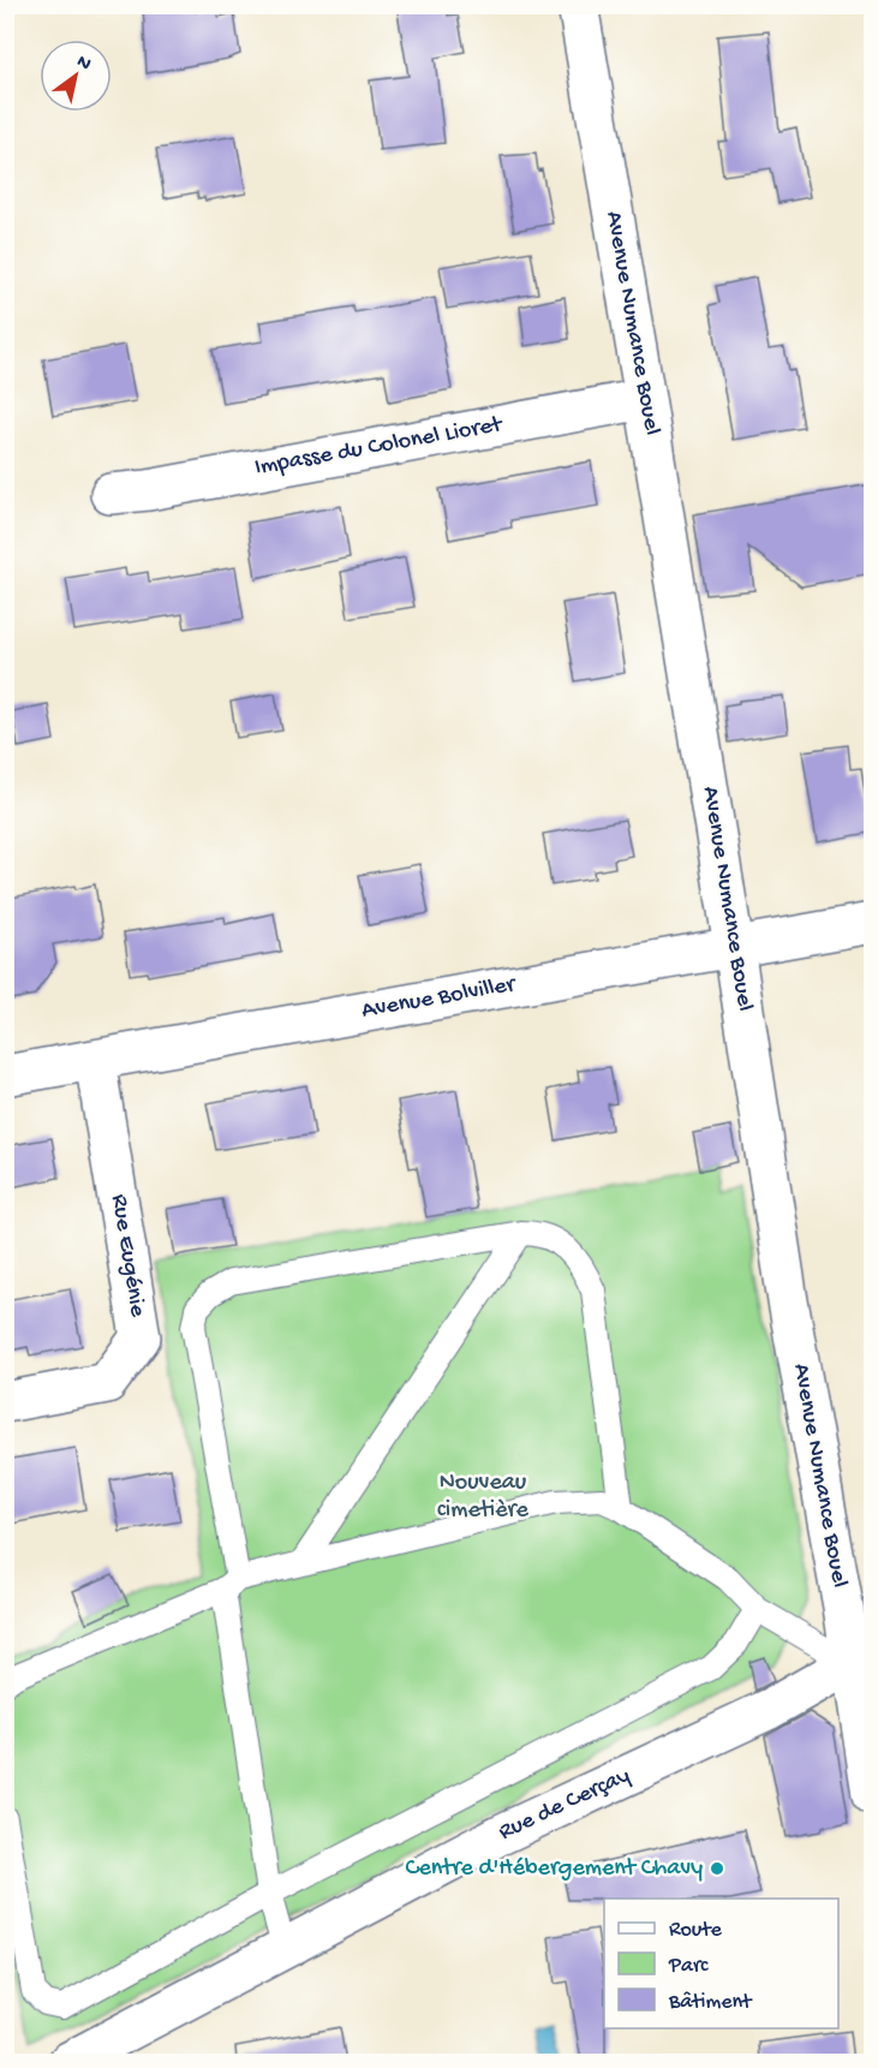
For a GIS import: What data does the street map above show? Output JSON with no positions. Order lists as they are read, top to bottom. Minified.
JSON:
{"streets":{"street":["Avenue Numance Bouel","Impasse du Colonel Lioret","Avenue Bolviller","Rue Eugénie","Rue de Cerçay"]},"crossings":[["Avenue Numance Bouel","Impasse du Colonel Lioret"],["Avenue Numance Bouel","Avenue Bolviller"],["Avenue Numance Bouel","Rue de Cerçay"],["Avenue Bolviller","Rue Eugénie"]],"parks":["Nouveau cimetière"],"places":["Centre d'Hébergement Chavy"],"legend":["Route","Parc","Bâtiment"],"north":"top right"}
